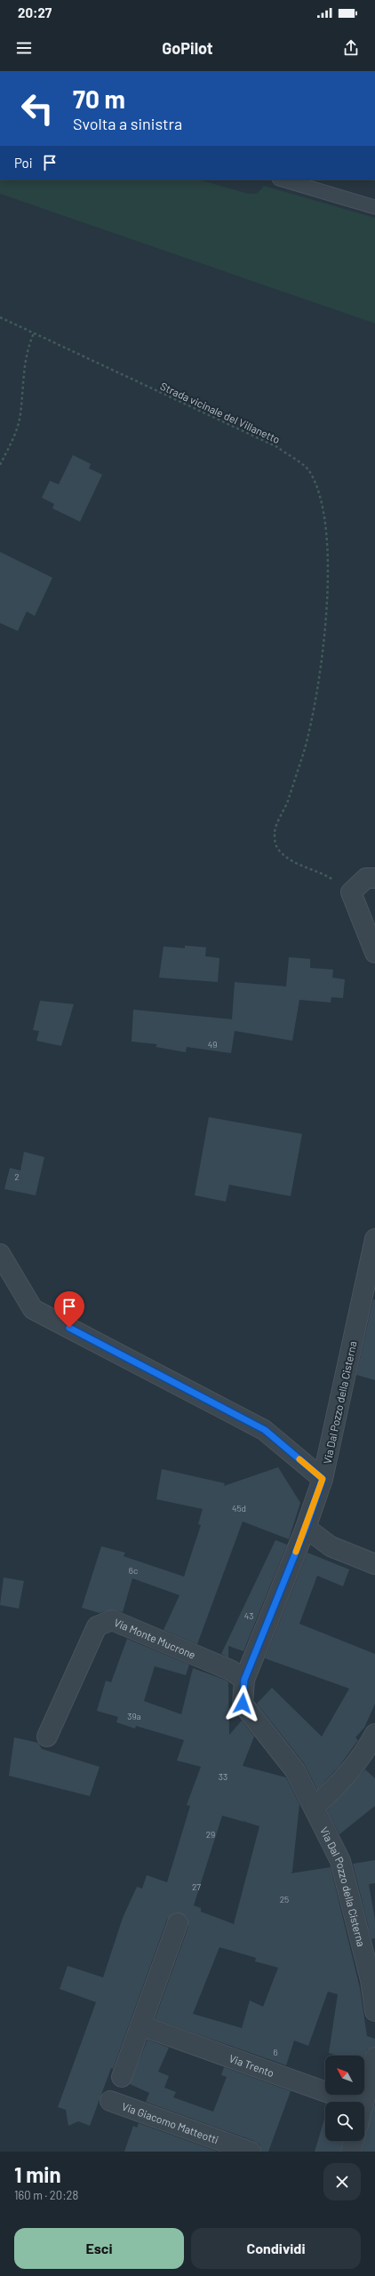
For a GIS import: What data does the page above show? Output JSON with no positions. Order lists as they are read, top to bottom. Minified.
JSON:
{"streets":{"street":["Via Dal Pozzo della Cisterna","Via Monte Mucrone","Via Trento","Via Giacomo Matteotti"],"path":["Strada vicinale del Villanetto"]},"crossings":[["Via Dal Pozzo della Cisterna","Via Monte Mucrone"]],"house_numbers":["49","2","45d","6c","43","39a","33","29","27","25","6"],"north":"top left","page":{"status":"20:27","header":"GoPilot","turn":["70 m","Svolta a sinistra"],"then":"Poi","heading":["1 min","160 m · 20:28"],"buttons":["Esci","Condividi"]}}
